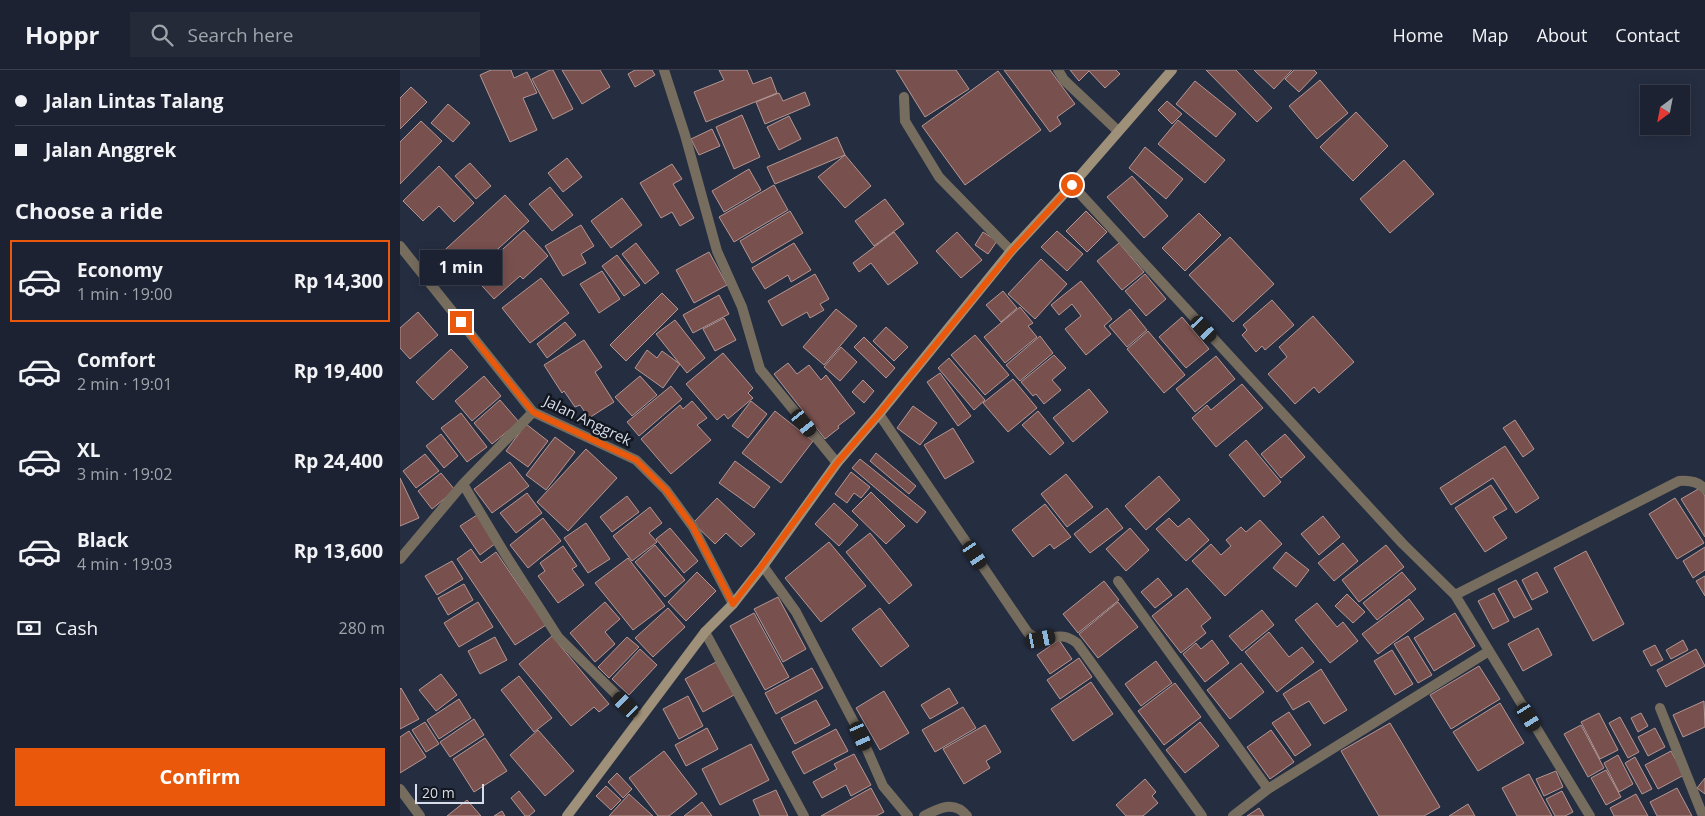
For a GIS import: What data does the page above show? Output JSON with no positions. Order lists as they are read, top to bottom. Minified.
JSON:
{"streets":{"street":["Jalan Anggrek"]},"scale_bar":"20 m","north":"bottom left","page":{"header":"Hoppr","search":"Search here","nav":["Home","Map","About","Contact"],"banner":["Jalan Lintas Talang","Jalan Anggrek"],"heading":"Choose a ride","list":[{"name":"Economy","note":"1 min · 19:00","value":"Rp 14,300"},{"name":"Comfort","note":"2 min · 19:01","value":"Rp 19,400"},{"name":"XL","note":"3 min · 19:02","value":"Rp 24,400"},{"name":"Black","note":"4 min · 19:03","value":"Rp 13,600"}],"bubble":"1 min","pay":["Cash","280 m"],"buttons":"Confirm","scale":"20 m"}}
